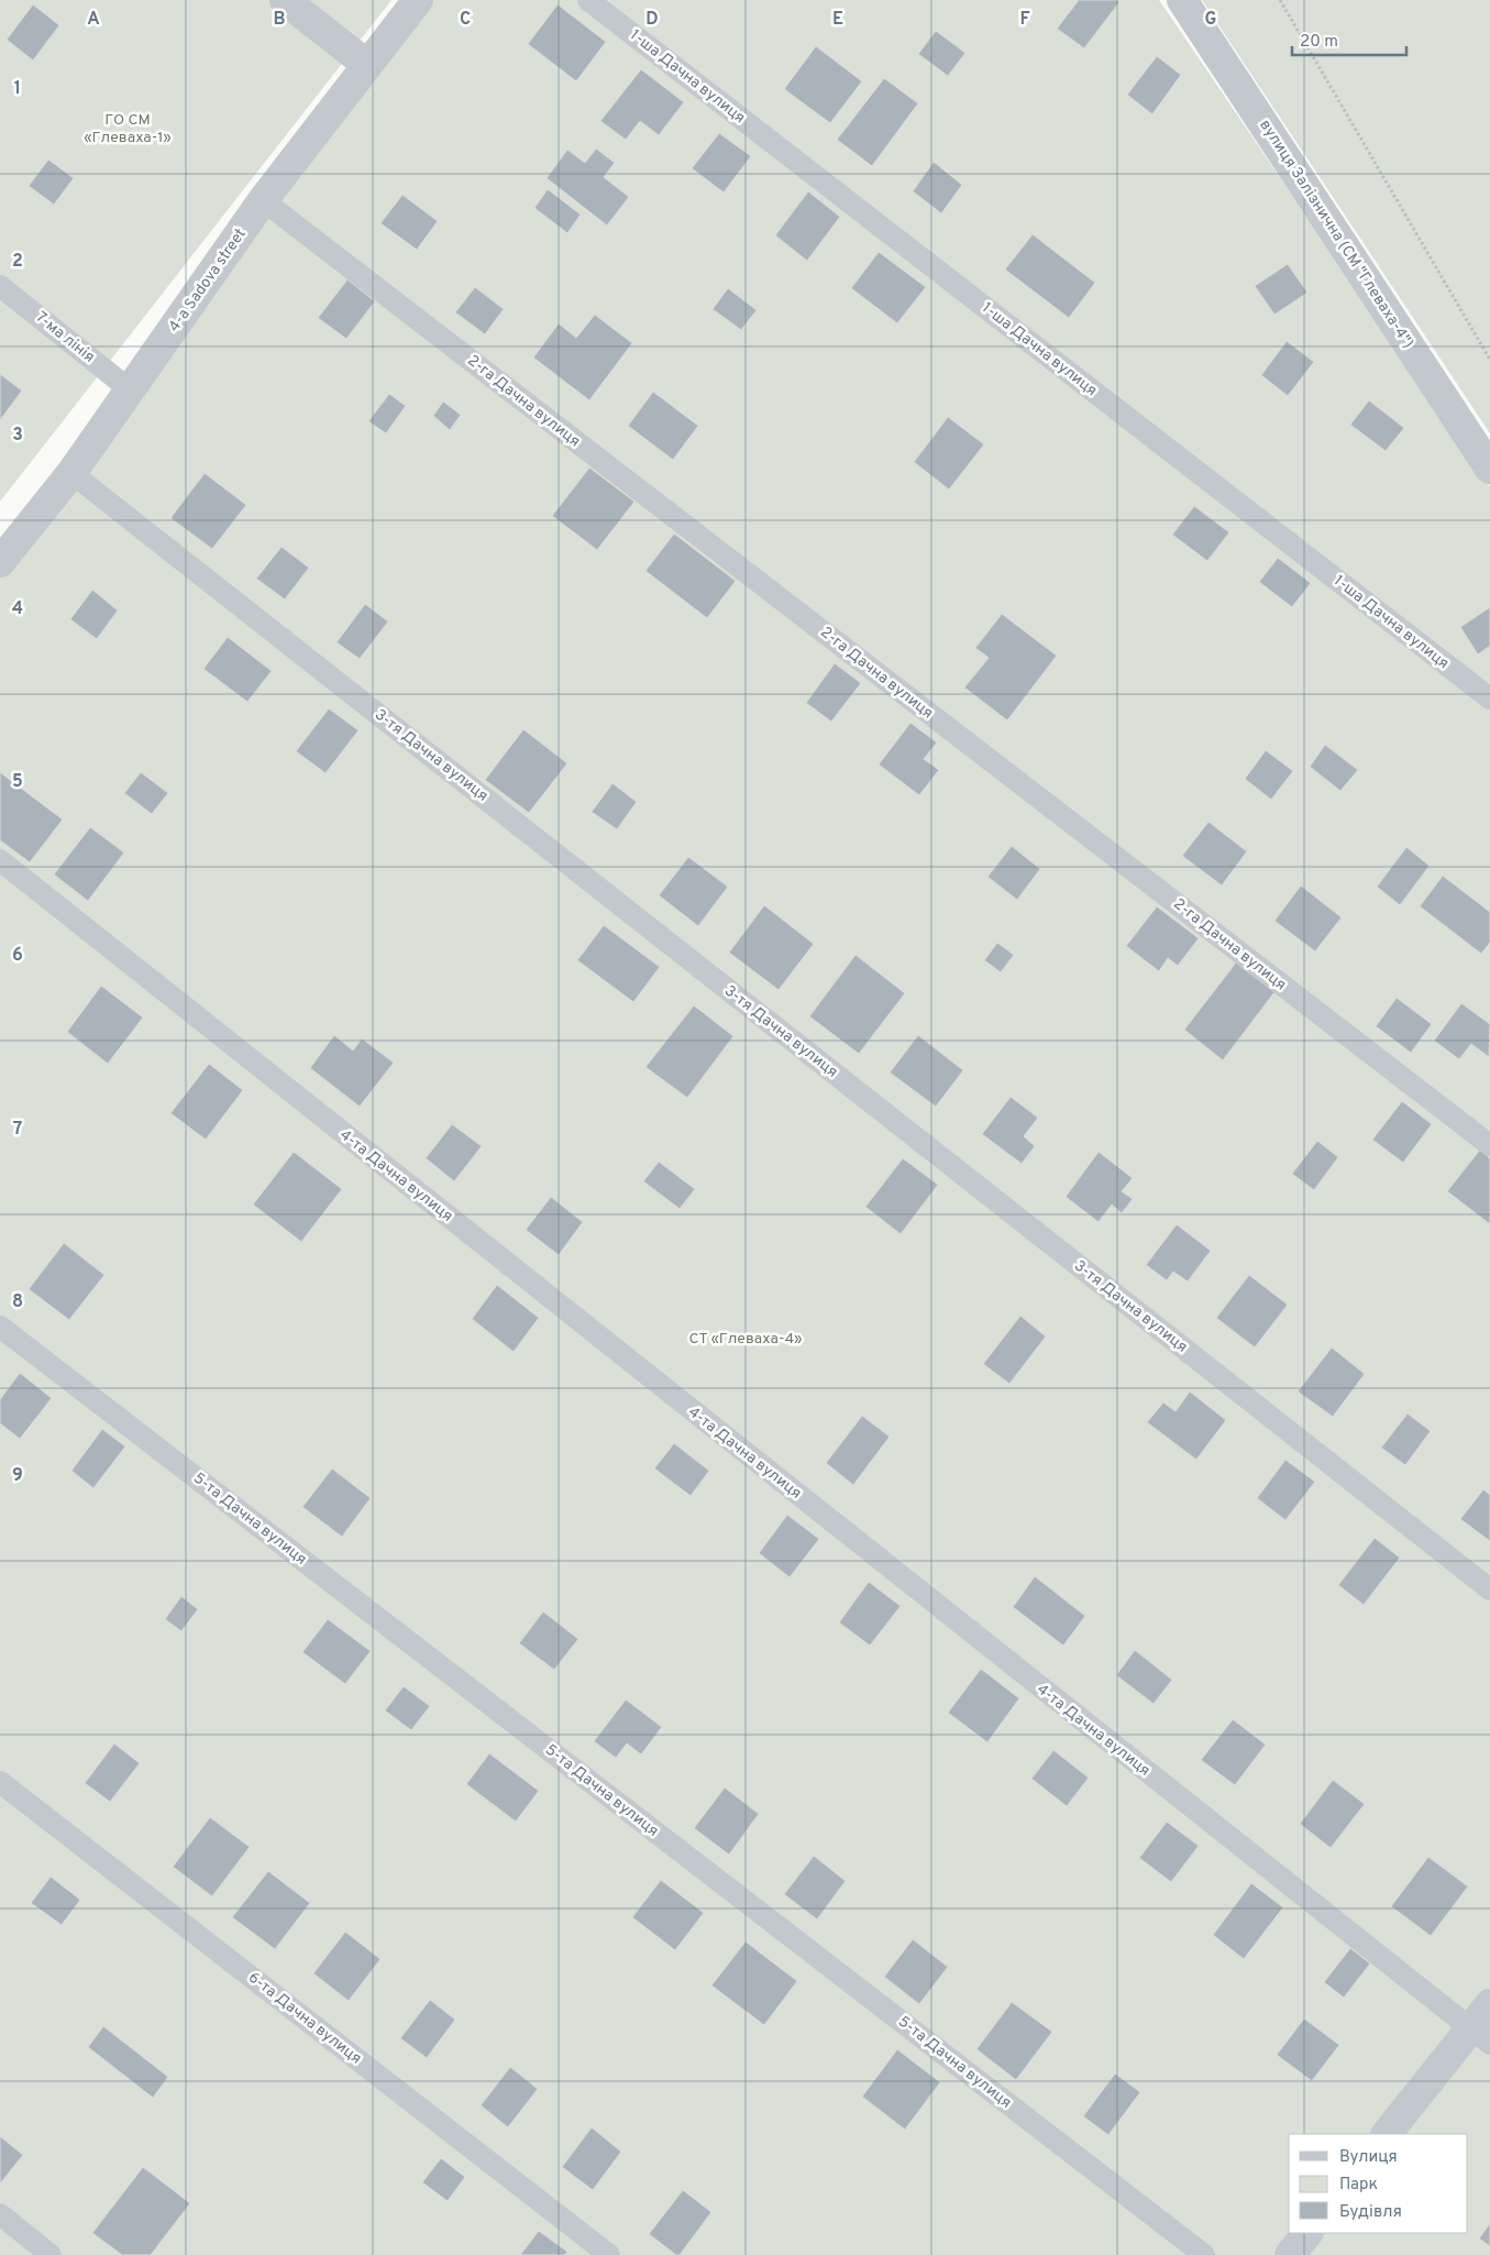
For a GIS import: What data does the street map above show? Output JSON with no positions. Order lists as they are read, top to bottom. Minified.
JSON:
{"streets":{"street":["вулиця Залізнична (СМ \"Глеваха-4\")","4-a Sadova street"],"lane":["1-ша Дачна вулиця","7-ма лінія","2-га Дачна вулиця","3-тя Дачна вулиця","4-та Дачна вулиця","5-та Дачна вулиця","6-та Дачна вулиця"]},"crossings":[["4-a Sadova street","7-ма лінія"],["4-a Sadova street","2-га Дачна вулиця"],["4-a Sadova street","3-тя Дачна вулиця"]],"parks":["ГО СМ «Глеваха-1»","СТ «Глеваха-4»"],"legend":["Вулиця","Парк","Будівля"],"scale_bar":"20 m","grid":{"columns":["A","B","C","D","E","F","G"],"rows":["1","2","3","4","5","6","7","8","9"]}}
